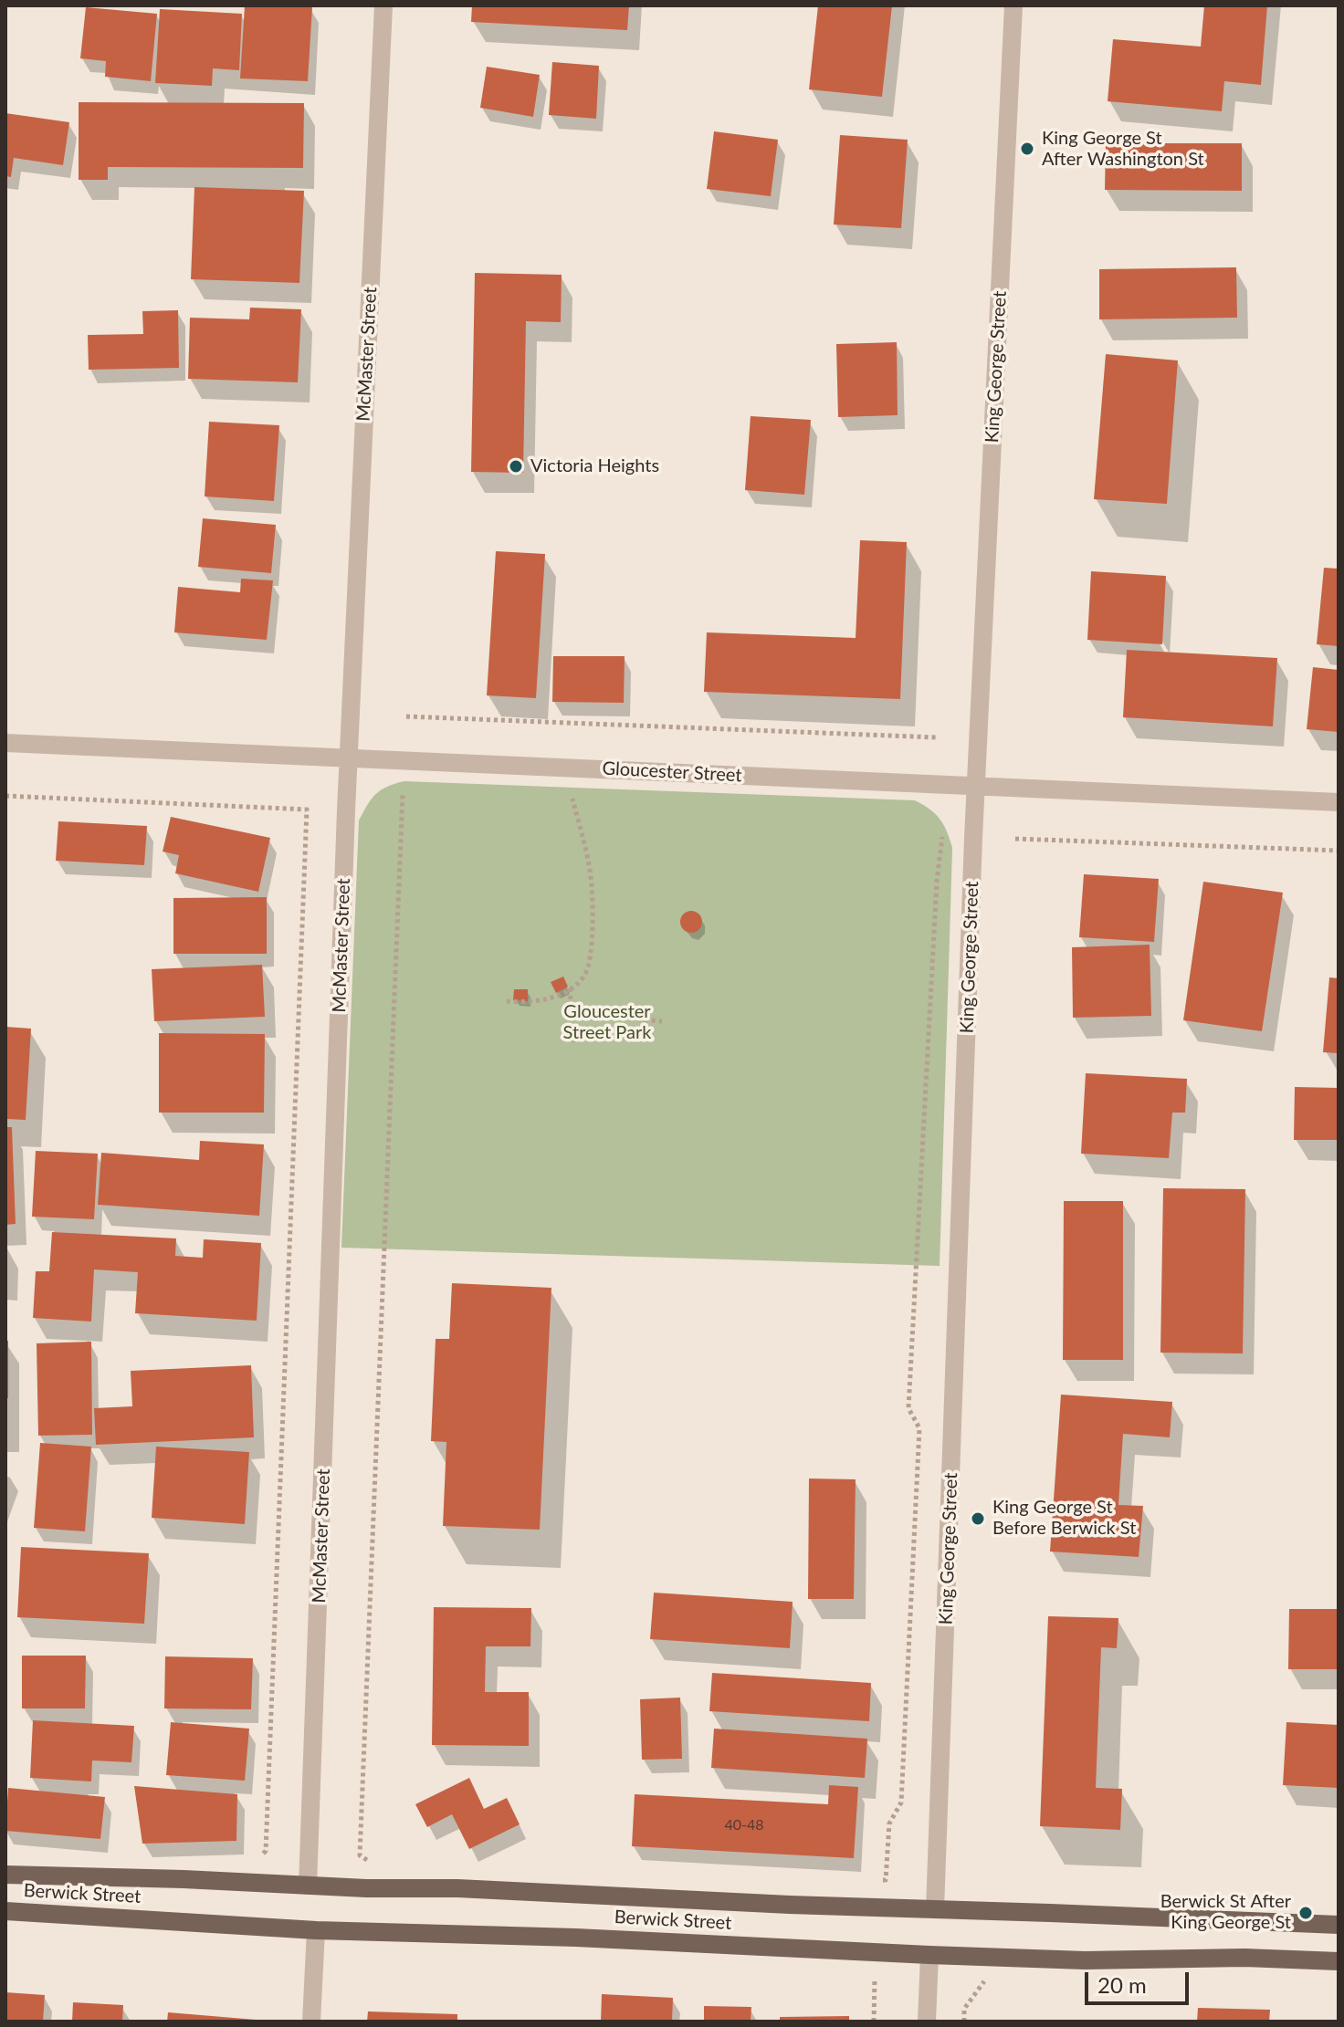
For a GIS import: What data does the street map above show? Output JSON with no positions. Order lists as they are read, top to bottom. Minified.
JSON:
{"streets":{"main road":["Berwick Street"],"street":["McMaster Street","King George Street","Gloucester Street"]},"crossings":[["McMaster Street","Gloucester Street"],["McMaster Street","Berwick Street"],["King George Street","Gloucester Street"],["King George Street","Berwick Street"]],"parks":["Gloucester Street Park"],"places":["King George St After Washington St","Victoria Heights","King George St Before Berwick St","Berwick St After King George St"],"house_numbers":["40-48"],"scale_bar":"20 m"}
